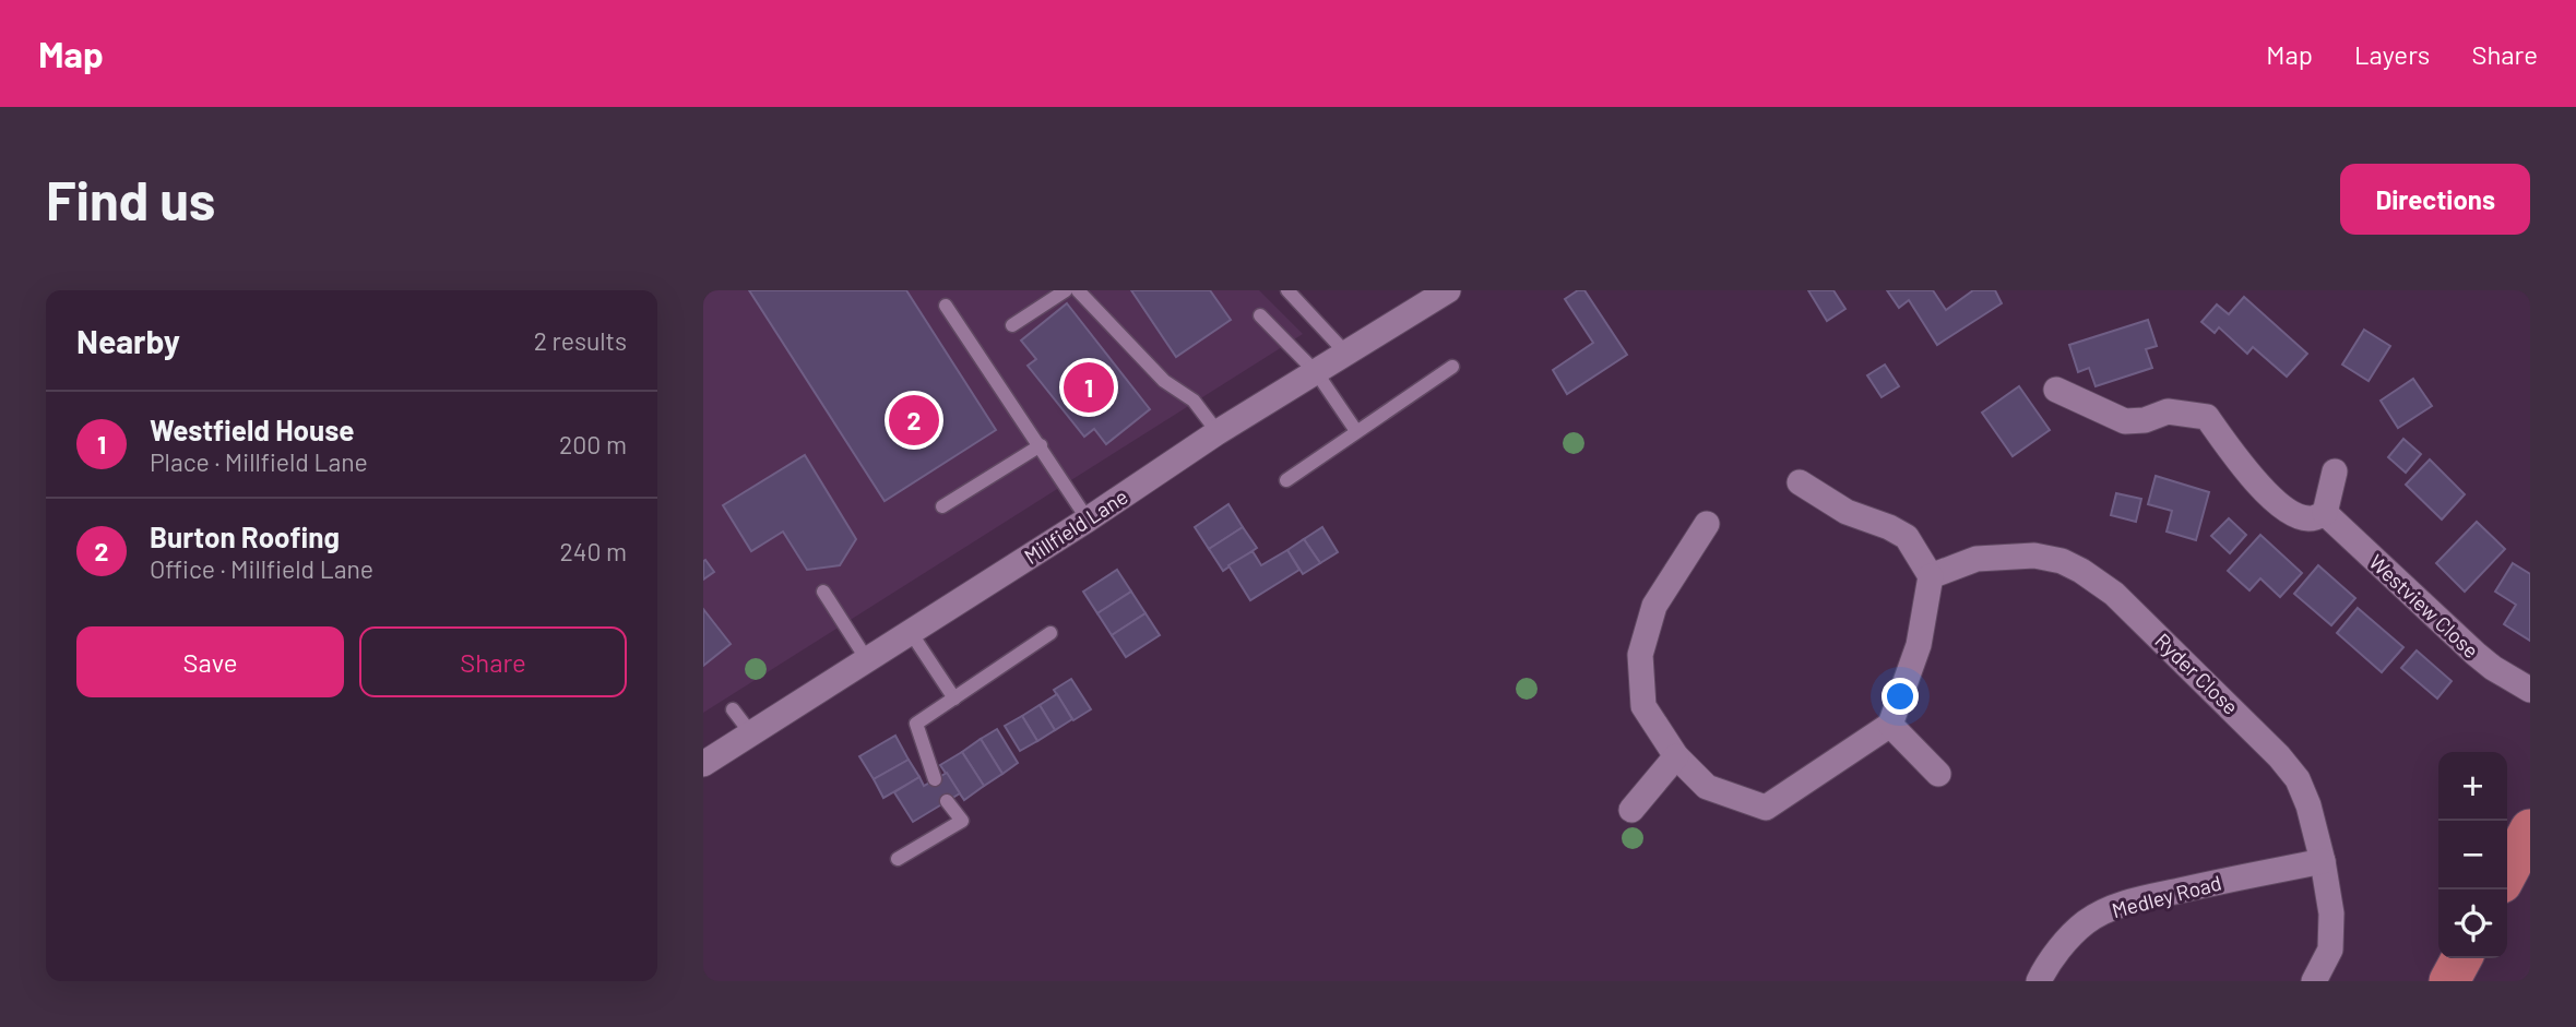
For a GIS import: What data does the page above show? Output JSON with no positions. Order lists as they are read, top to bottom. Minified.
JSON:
{"streets":{"street":["Millfield Lane","Westview Close","Ryder Close","Medley Road"]},"crossings":[["Ryder Close","Medley Road"]],"page":{"header":"Map","nav":["Map","Layers","Share"],"buttons":["Directions",["Save","Share"]],"title":"Find us","heading":["Nearby","2 results"],"pins":["1","2"],"list":[{"mark":"1","name":"Westfield House","note":"Place · Millfield Lane","value":"200 m"},{"mark":"2","name":"Burton Roofing","note":"Office · Millfield Lane","value":"240 m"}],"map_buttons":["+","−"]}}
